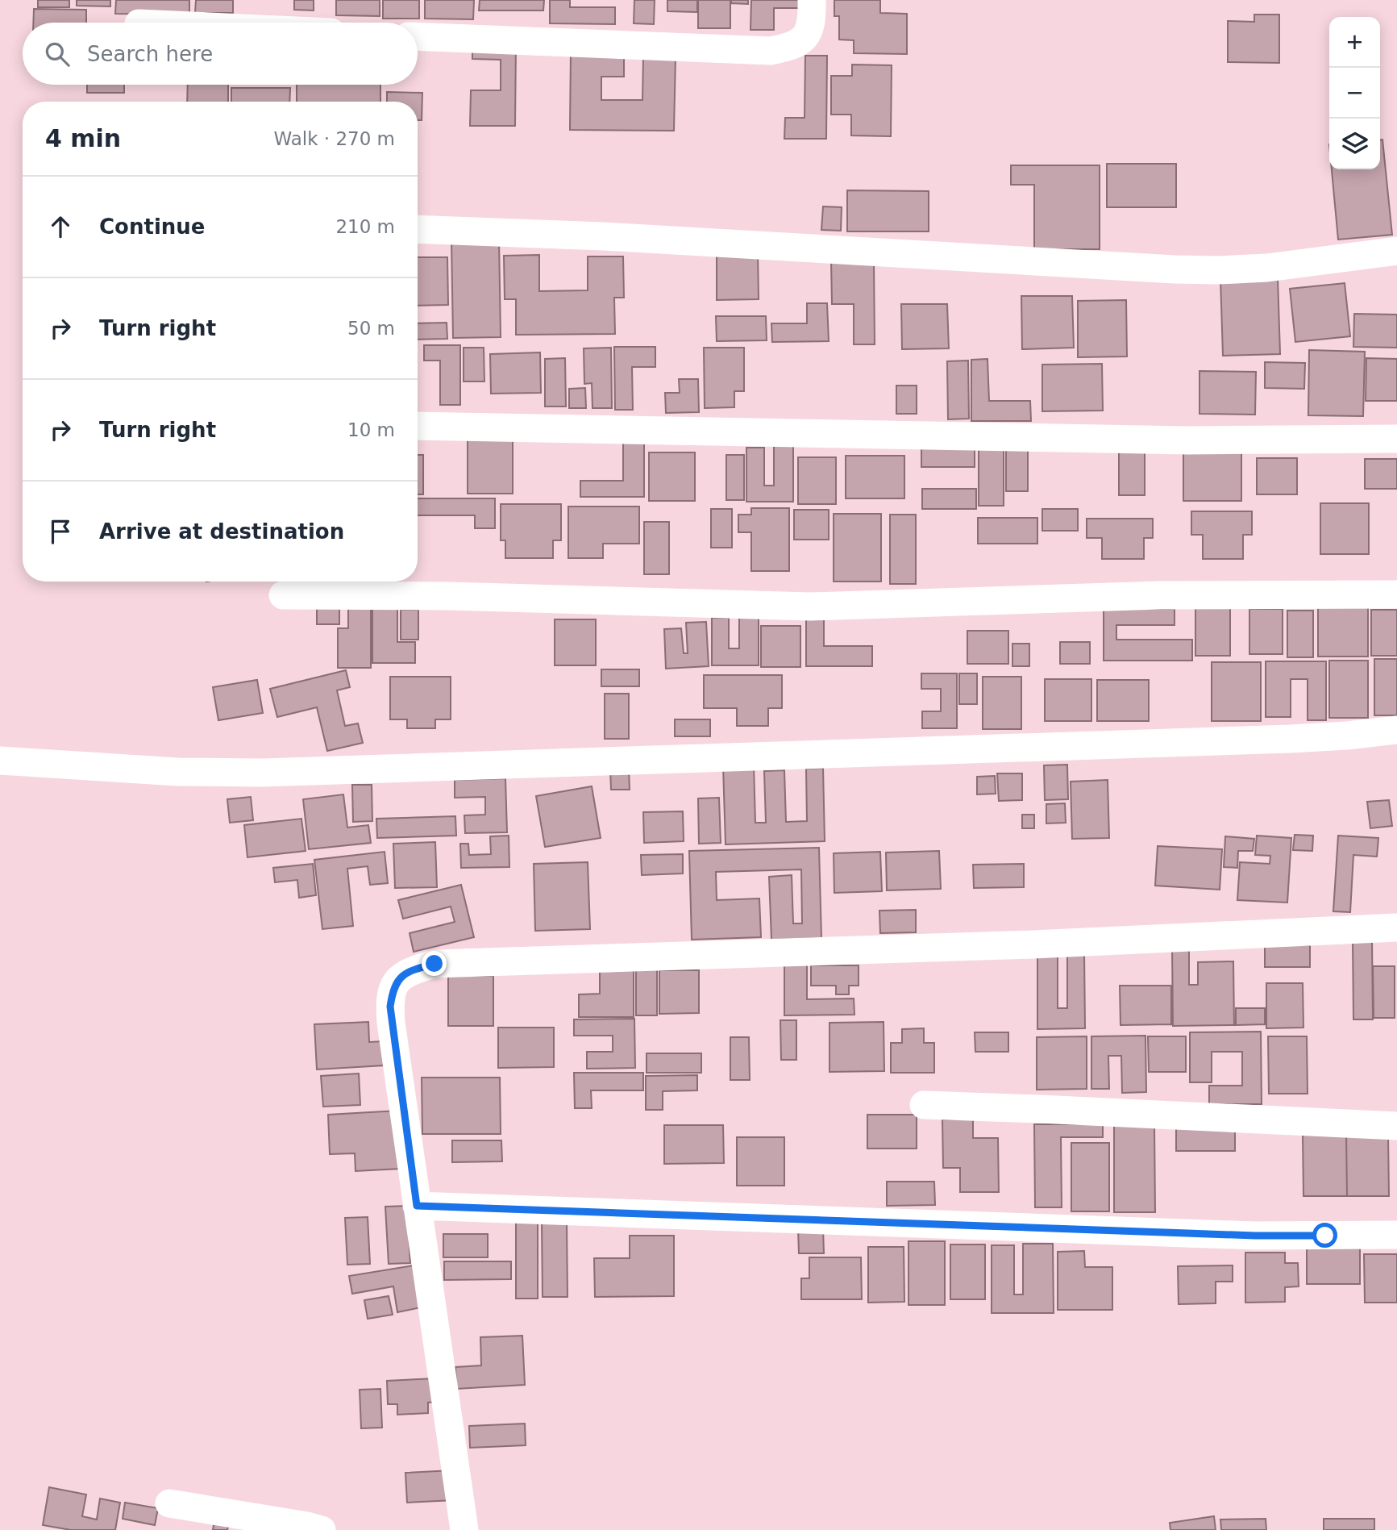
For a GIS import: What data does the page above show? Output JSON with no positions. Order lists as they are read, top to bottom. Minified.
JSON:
{"page":{"map_buttons":["+","−"],"search":"Search here","heading":["4 min","Walk · 270 m"],"list":[["Continue","210 m"],["Turn right","50 m"],["Turn right","10 m"],"Arrive at destination"]}}
